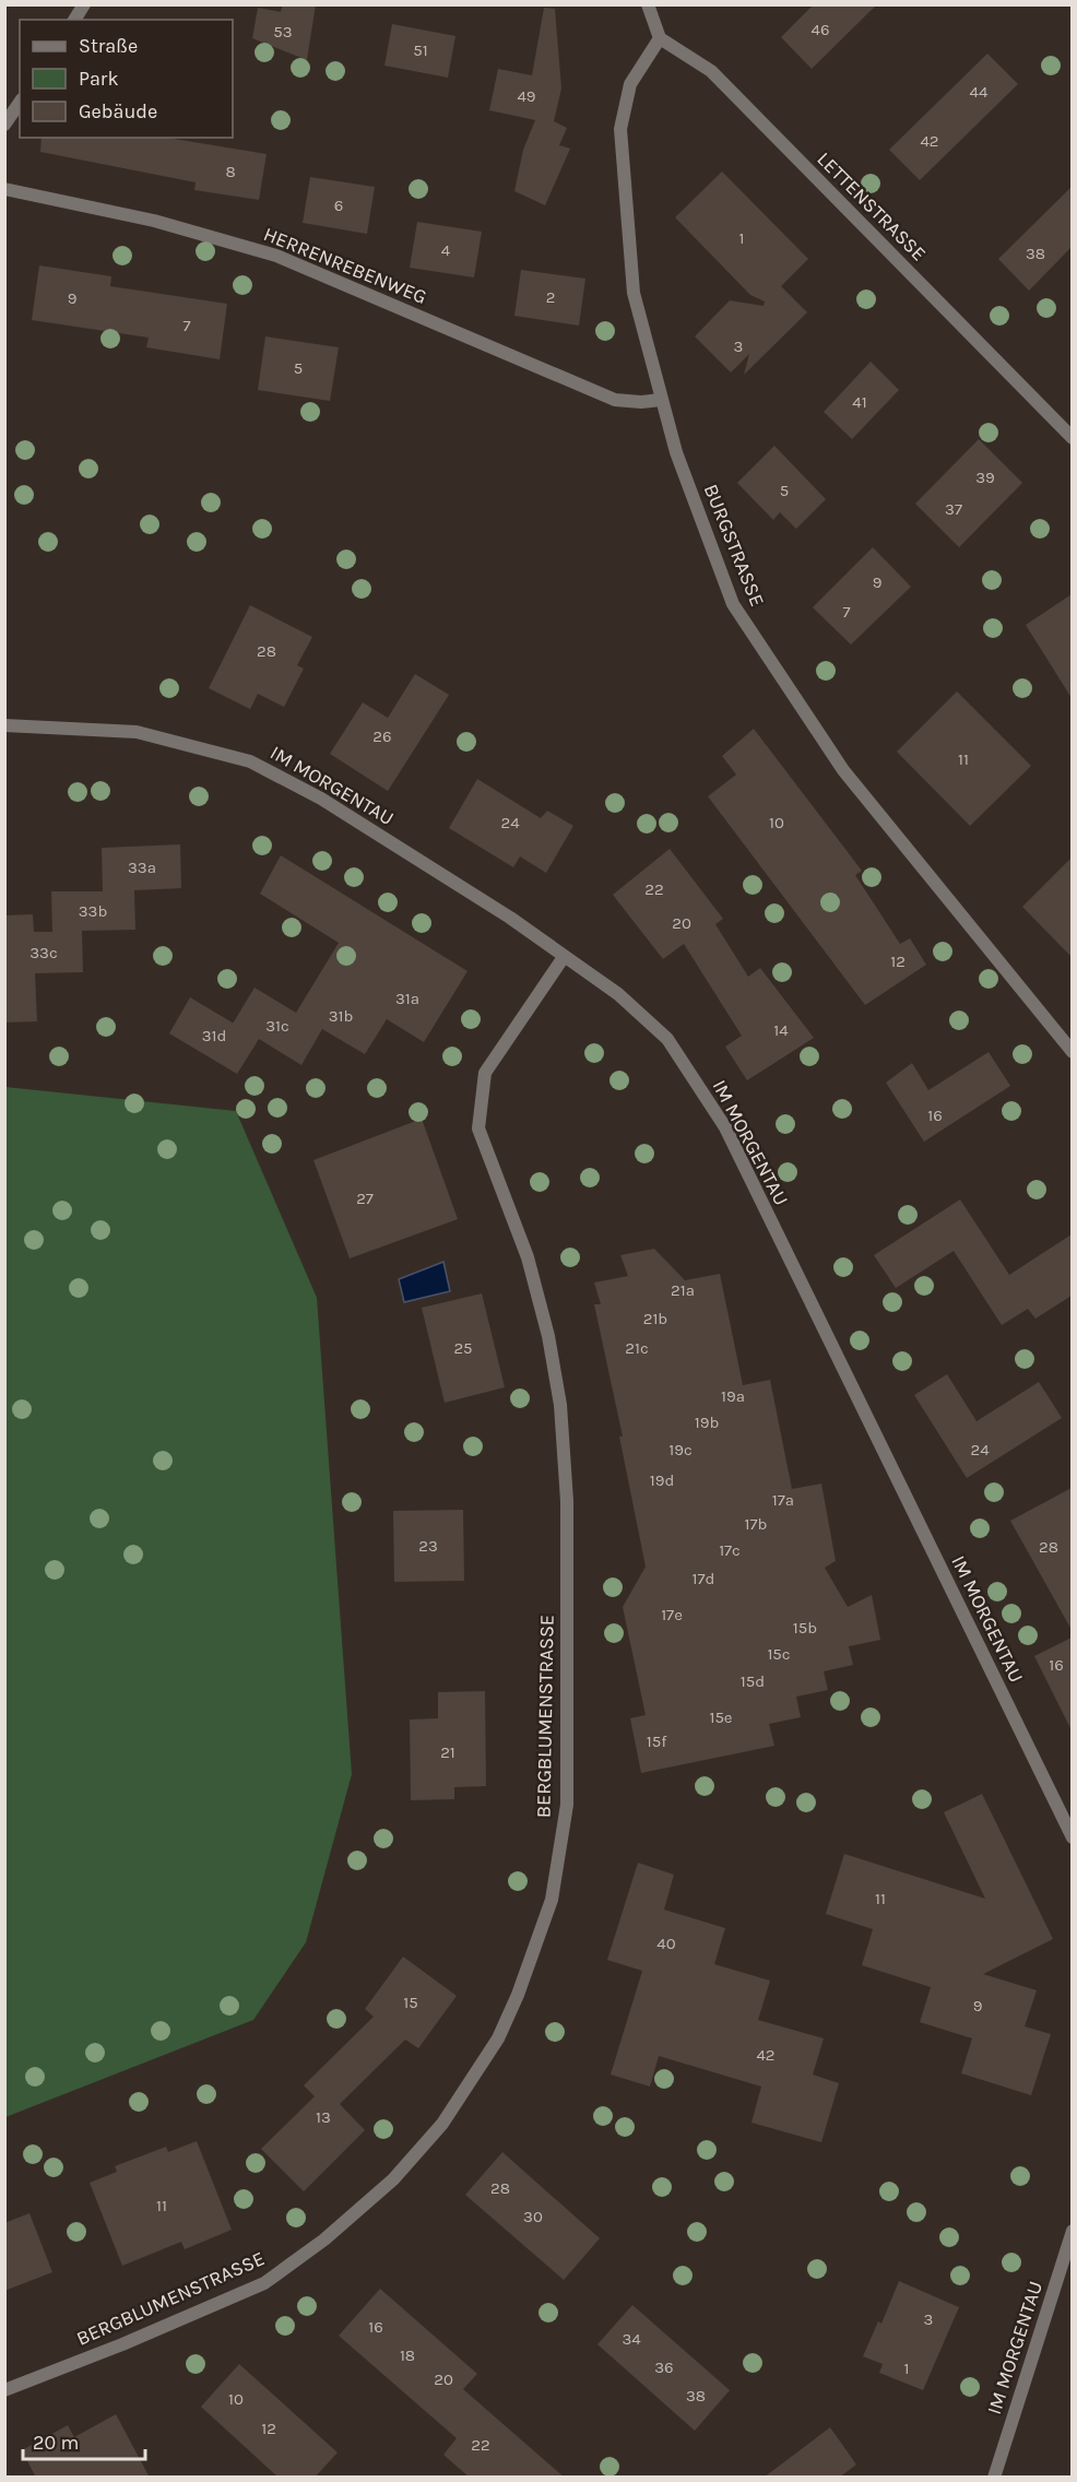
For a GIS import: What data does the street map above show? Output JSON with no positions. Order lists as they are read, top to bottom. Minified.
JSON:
{"streets":{"street":["LETTENSTRASSE","HERRENREBENWEG","BURGSTRASSE","IM MORGENTAU","BERGBLUMENSTRASSE"]},"crossings":[["LETTENSTRASSE","BURGSTRASSE"],["HERRENREBENWEG","BURGSTRASSE"],["IM MORGENTAU","BERGBLUMENSTRASSE"]],"house_numbers":["46","53","51","44","49","42","8","6","1","4","38","2","9","7","3","5","41","39","5","37","9","7","28","26","11","24","10","33a","22","33b","20","33c","12","31a","31b","31c","14","31d","16","27","21a","21b","25","21c","19a","19b","19c","24","19d","17a","17b","23","28","17c","17d","17e","15b","15c","16","15d","15e","15f","21","11","40","15","9","42","13","28","11","30","3","16","34","18","36","1","20","38","10","12","22"],"legend":["Straße","Park","Gebäude"],"scale_bar":"20 m"}
